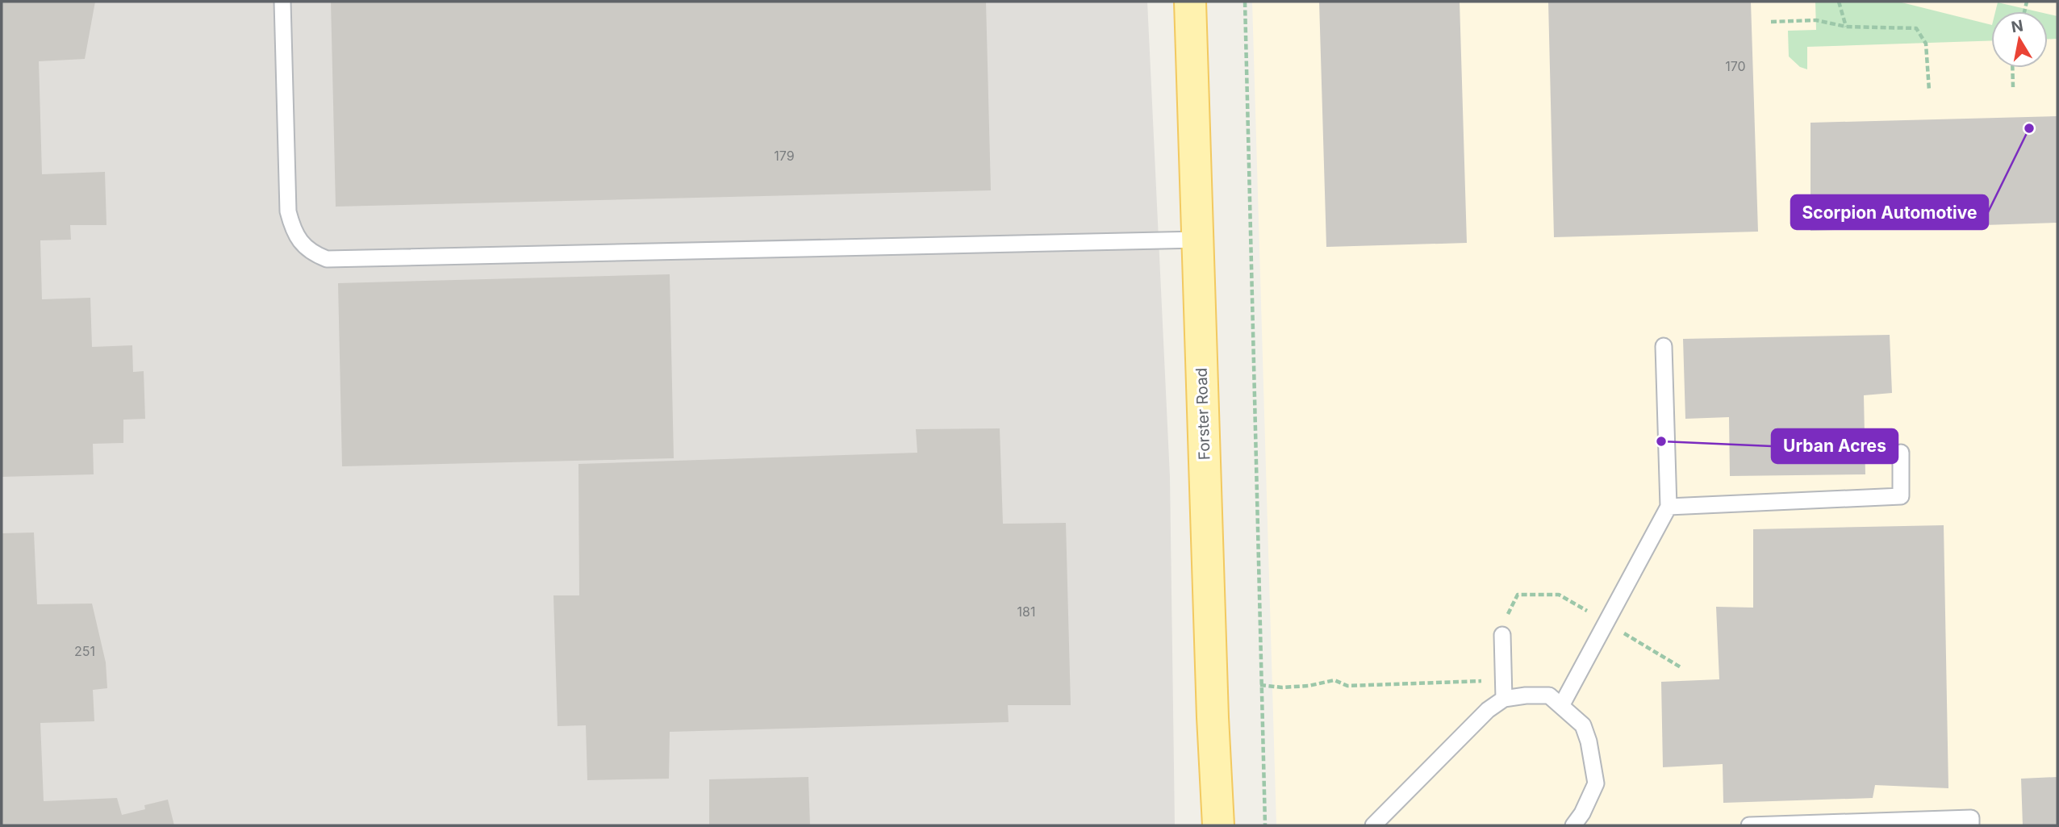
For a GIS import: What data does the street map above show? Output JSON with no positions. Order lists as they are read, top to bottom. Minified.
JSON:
{"streets":{"main road":["Forster Road"]},"places":["Scorpion Automotive","Urban Acres"],"house_numbers":["170","179","181","251"],"north":"top"}
